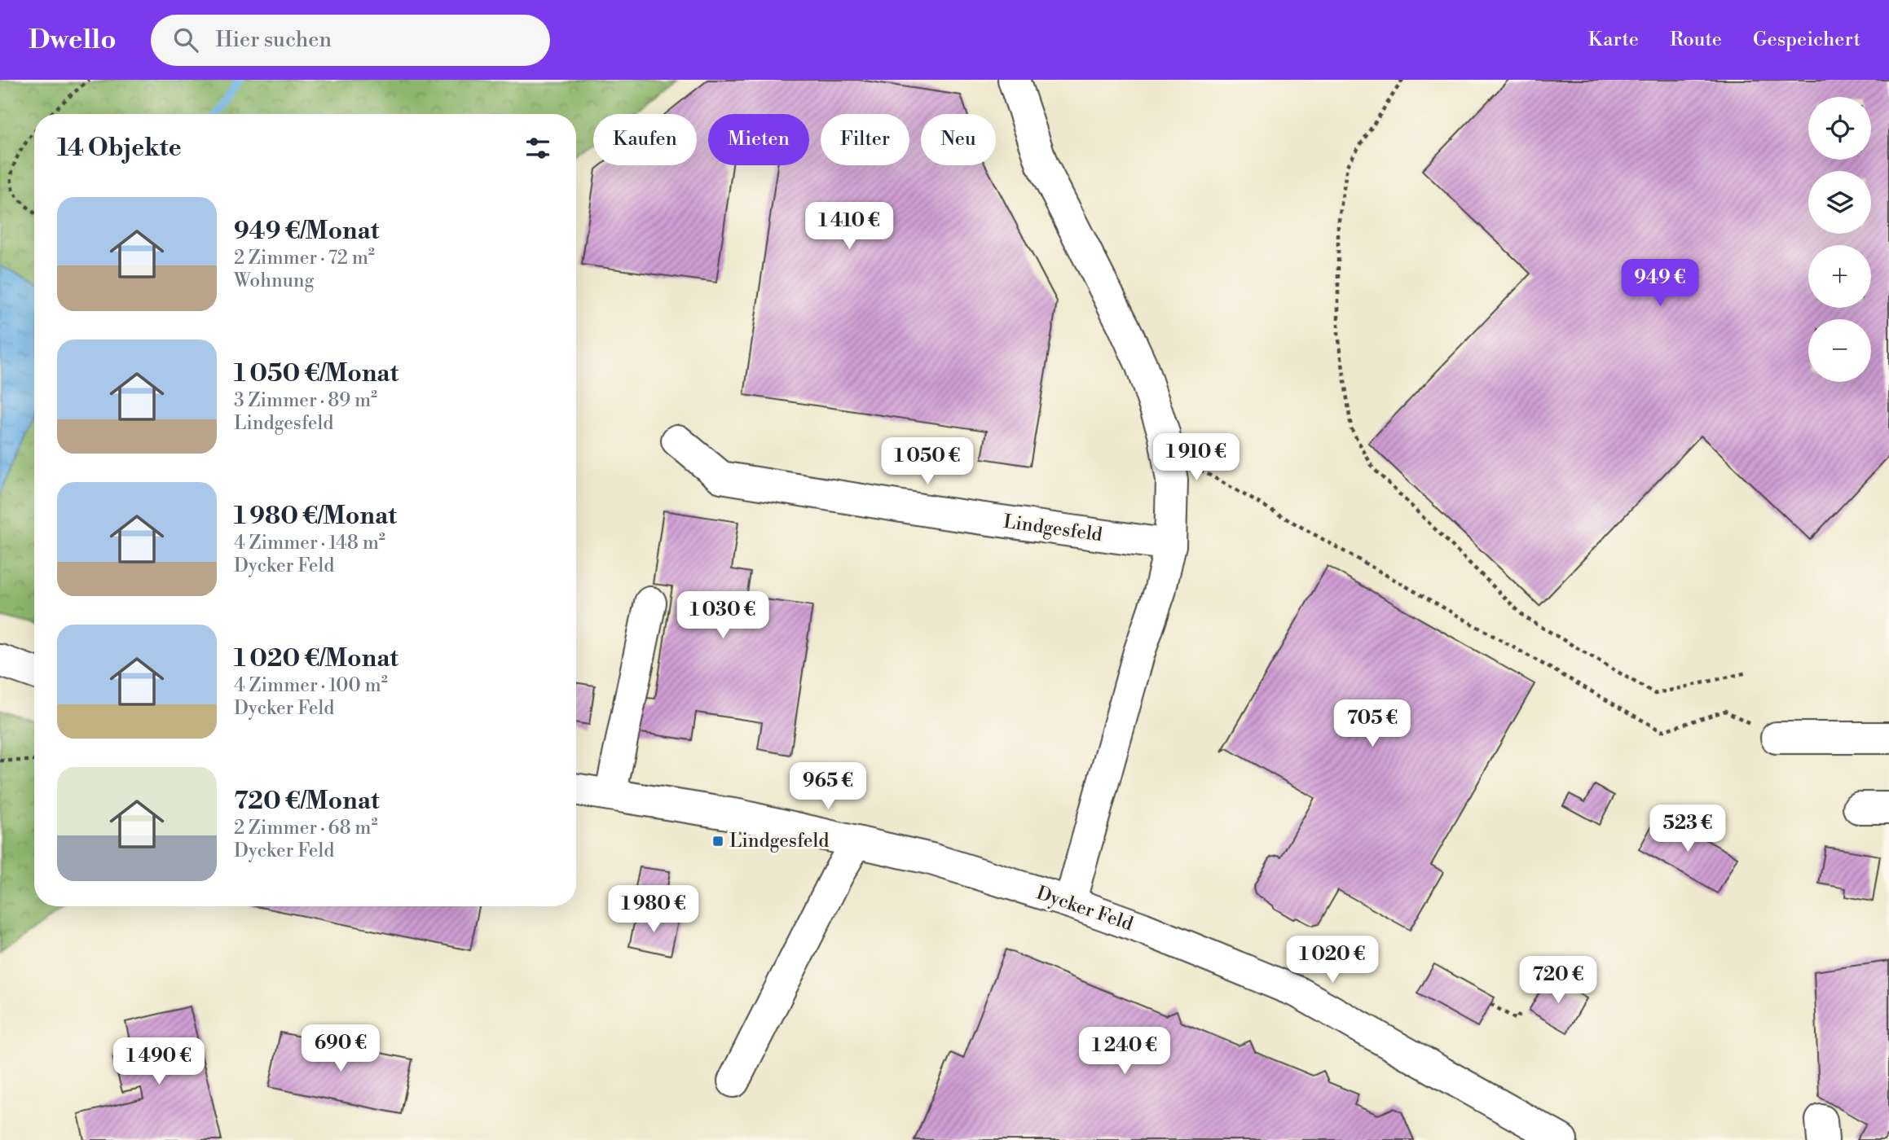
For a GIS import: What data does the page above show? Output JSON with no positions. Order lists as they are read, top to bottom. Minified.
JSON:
{"streets":{"street":["Lindgesfeld","Dycker Feld"]},"places":{"transit":["Lindgesfeld"]},"page":{"header":"Dwello","search":"Hier suchen","nav":["Karte","Route","Gespeichert"],"map_buttons":["+","−"],"chip":["Kaufen","Mieten","Filter","Neu"],"heading":"14 Objekte","list":[{"name":"949 €/Monat","note":"2 Zimmer · 72 m² · Wohnung"},{"name":"1 050 €/Monat","note":"3 Zimmer · 89 m² · Lindgesfeld"},{"name":"1 980 €/Monat","note":"4 Zimmer · 148 m² · Dycker Feld"},{"name":"1 020 €/Monat","note":"4 Zimmer · 100 m² · Dycker Feld"},{"name":"720 €/Monat","note":"2 Zimmer · 68 m² · Dycker Feld"}],"price":["1 410 €","949 €","1 910 €","1 050 €","1 030 €","705 €","965 €","523 €","1 980 €","1 020 €","720 €","690 €","1 240 €","1 490 €"]}}
